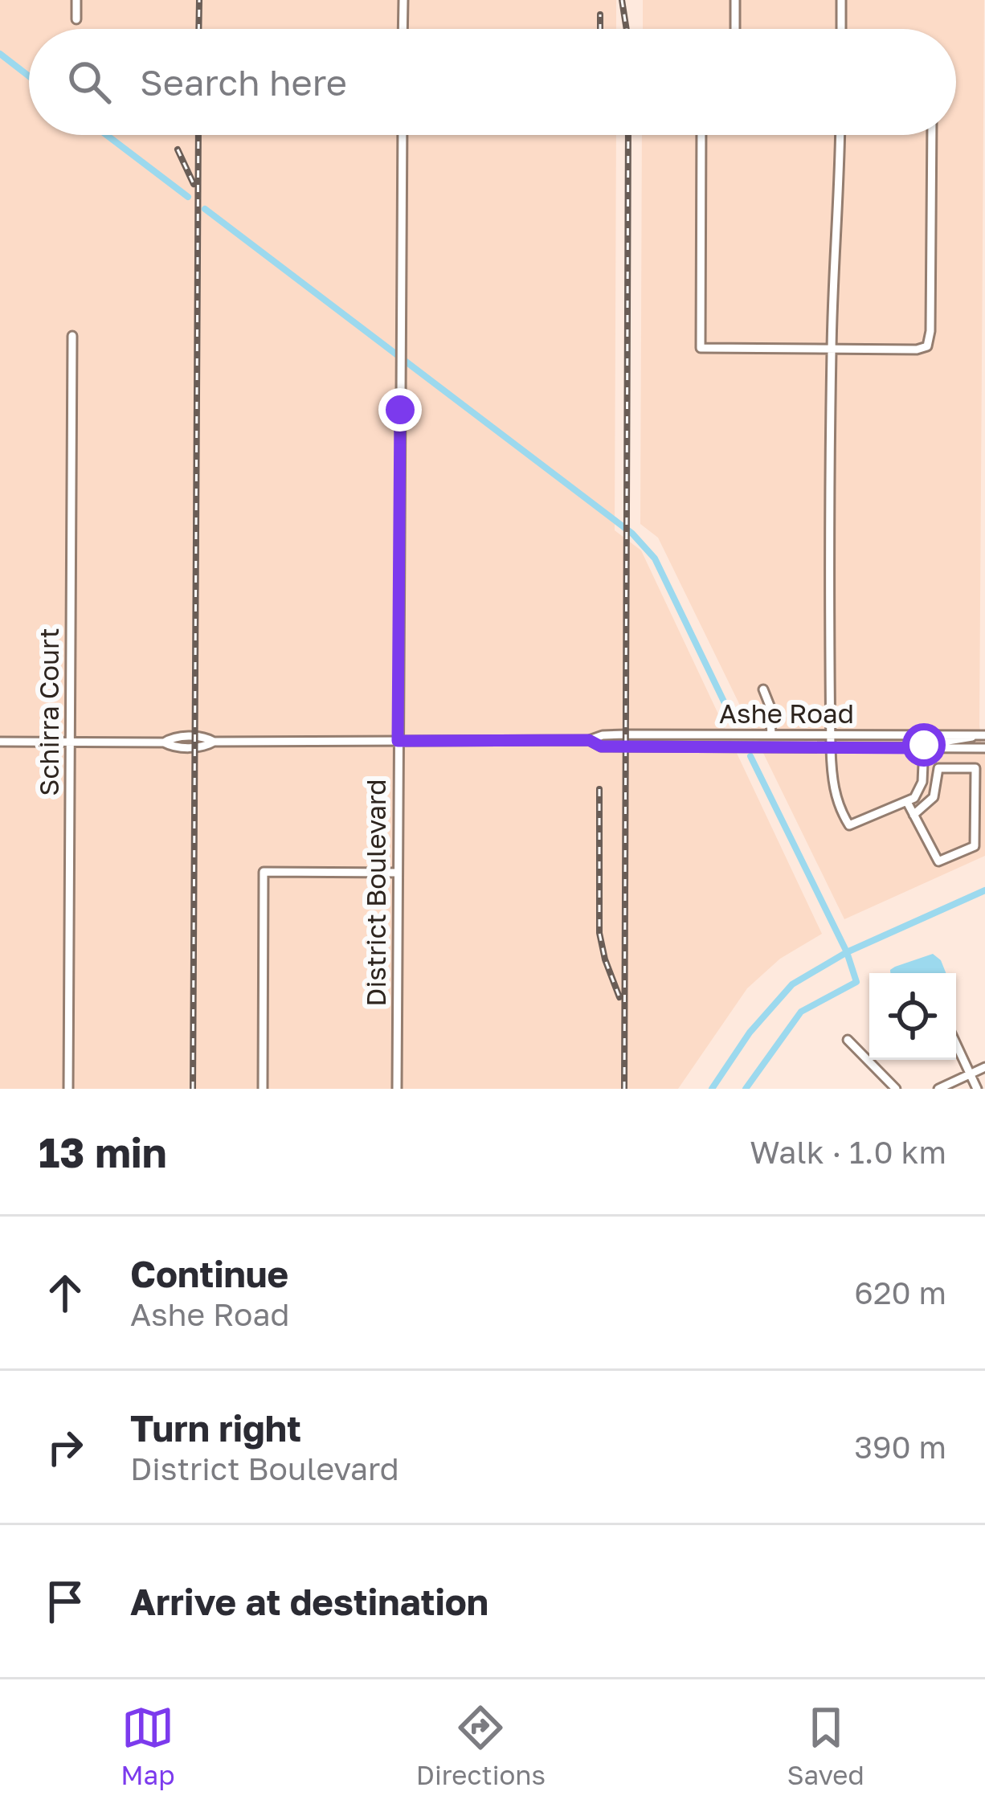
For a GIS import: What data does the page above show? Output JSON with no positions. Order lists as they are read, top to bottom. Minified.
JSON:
{"streets":{"street":["Schirra Court","Ashe Road","District Boulevard"]},"crossings":[["Schirra Court","Ashe Road"],["Ashe Road","District Boulevard"]],"page":{"search":"Search here","heading":["13 min","Walk · 1.0 km"],"list":[["Continue","Ashe Road","620 m"],["Turn right","District Boulevard","390 m"],"Arrive at destination"],"nav":["Map","Directions","Saved"]}}
